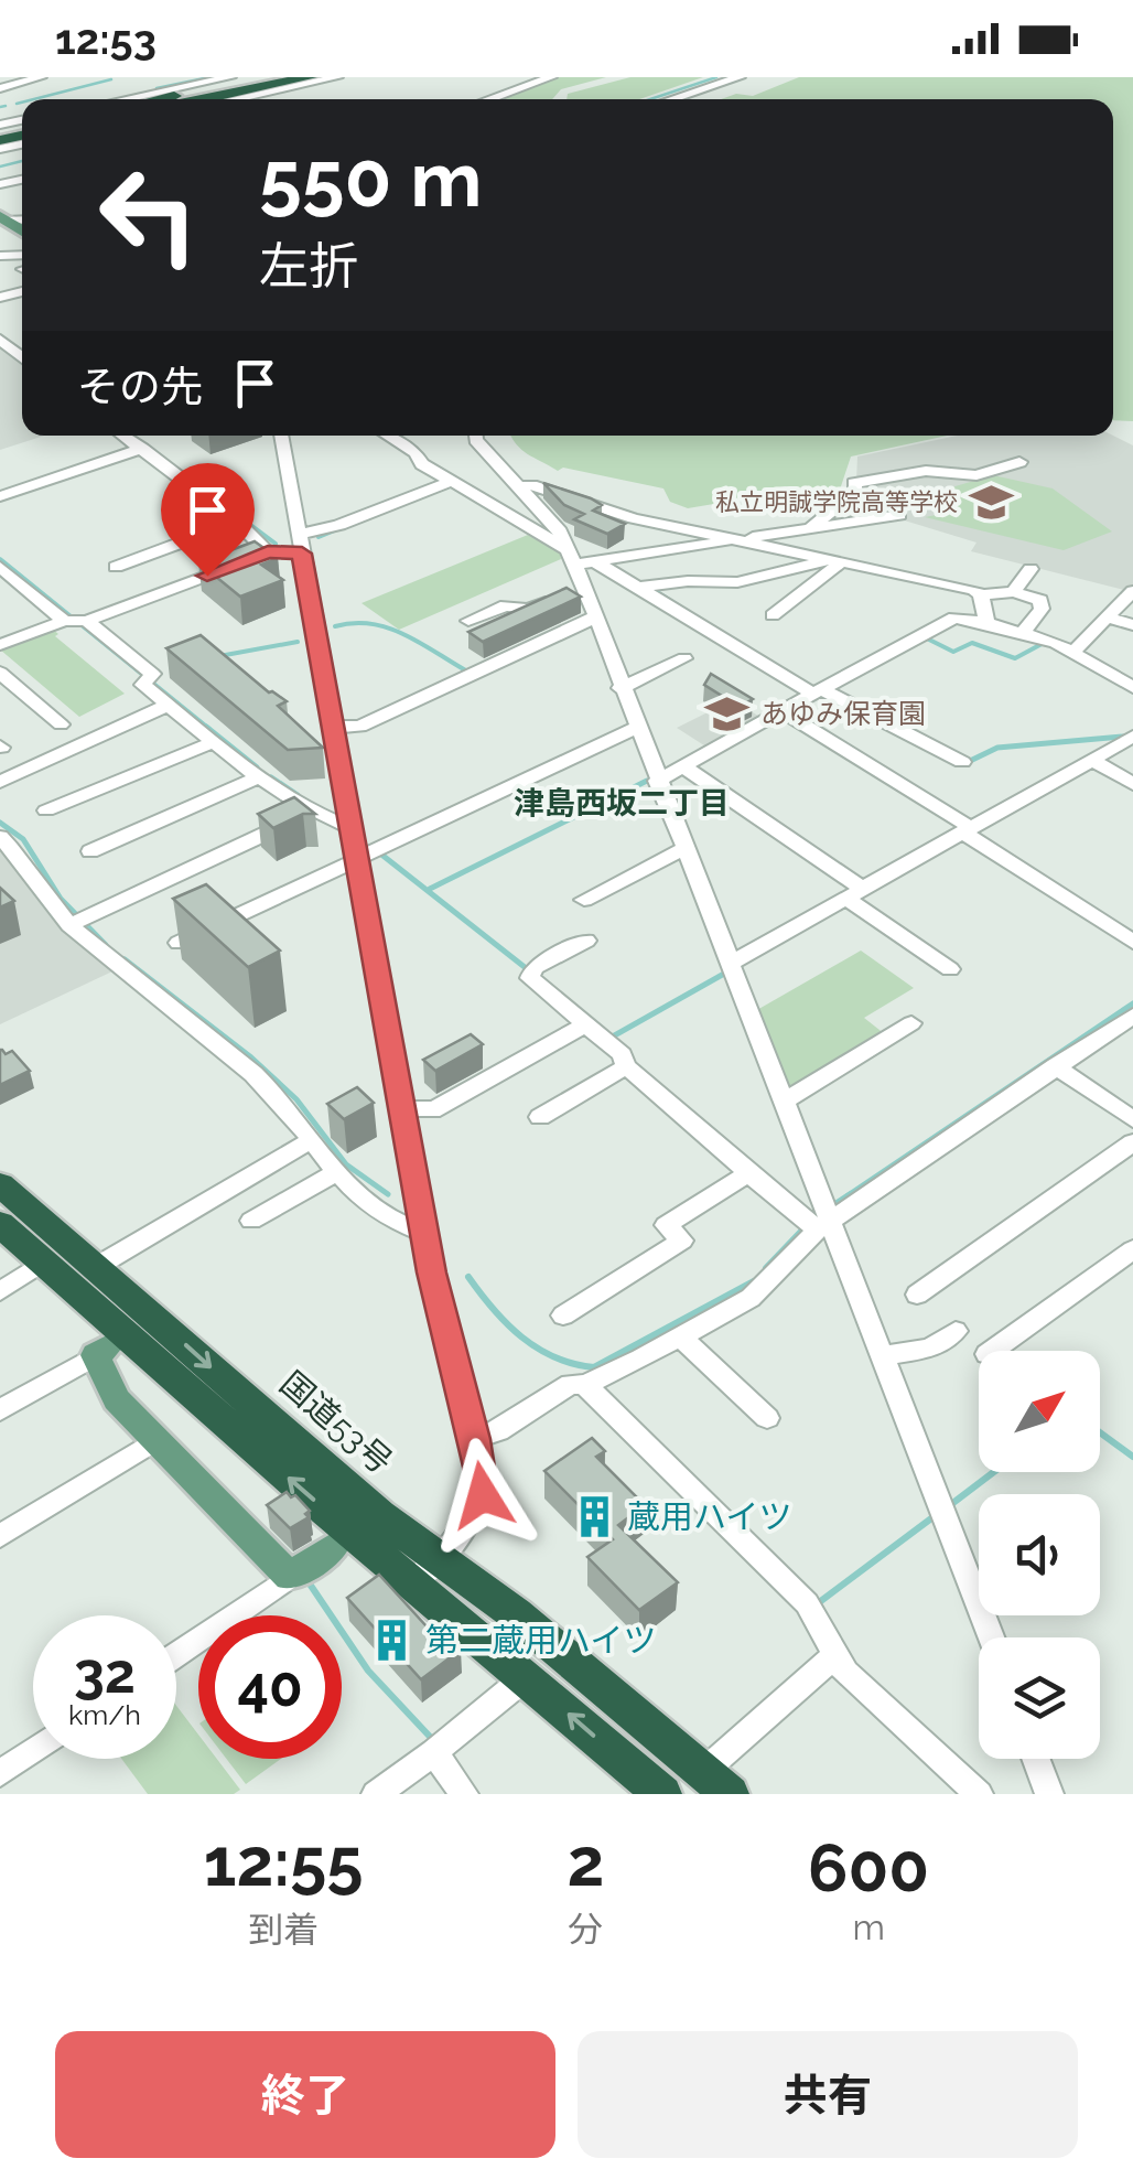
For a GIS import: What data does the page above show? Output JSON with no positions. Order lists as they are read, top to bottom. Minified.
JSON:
{"districts":["津島西坂二丁目"],"places":{"school or university":["私立明誠学院高等学校","あゆみ保育園"],"building":["蔵用ハイツ","第二蔵用ハイツ"]},"north":"top right","page":{"status":"12:53","turn":["550 m","左折"],"then":"その先","speed":"32 km/h","limit":"40","eta":["12:55","到着","2","分","600","m"],"buttons":["終了","共有"]}}
